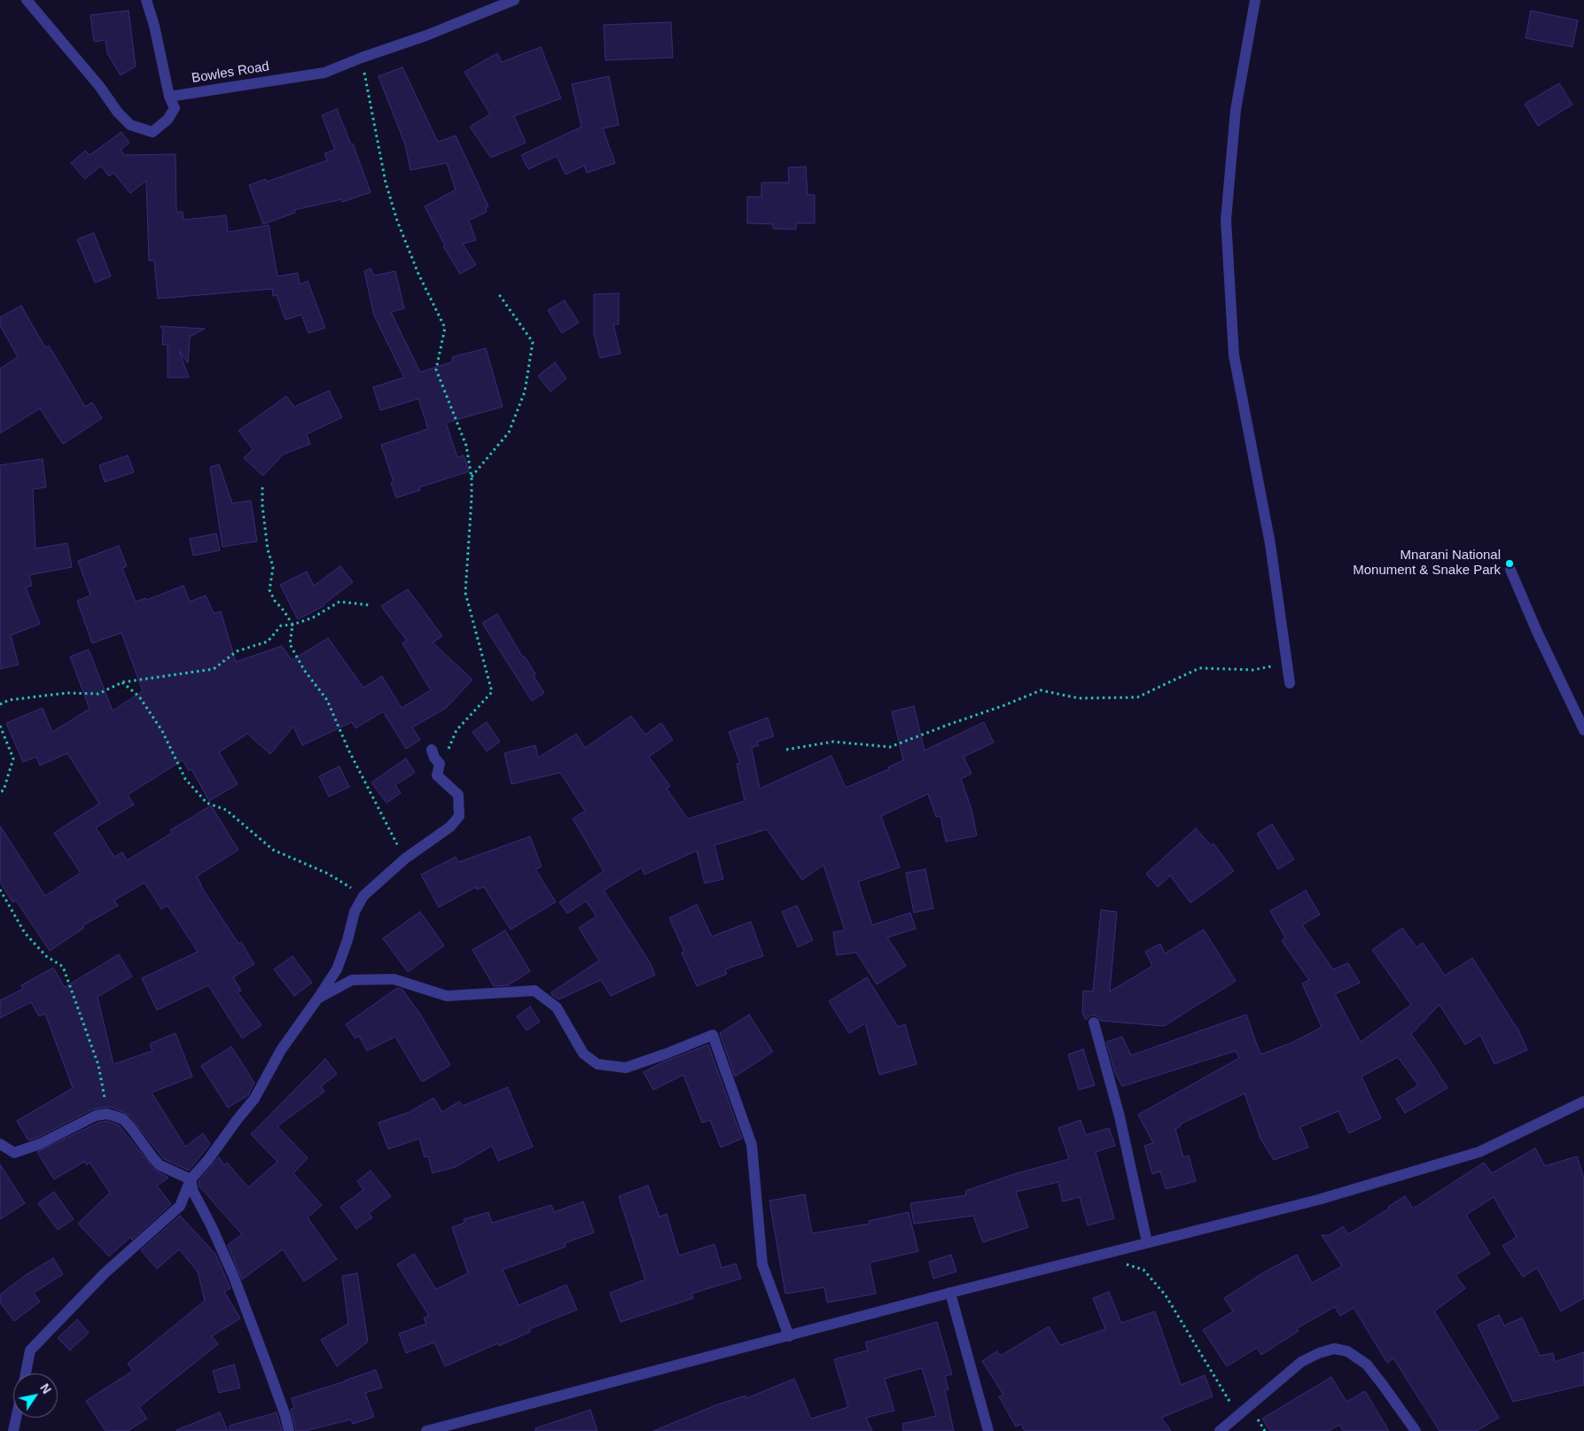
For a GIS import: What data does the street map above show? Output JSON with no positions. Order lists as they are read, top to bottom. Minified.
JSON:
{"streets":{"street":["Bowles Road"]},"places":["Mnarani National Monument & Snake Park"],"north":"top right"}
